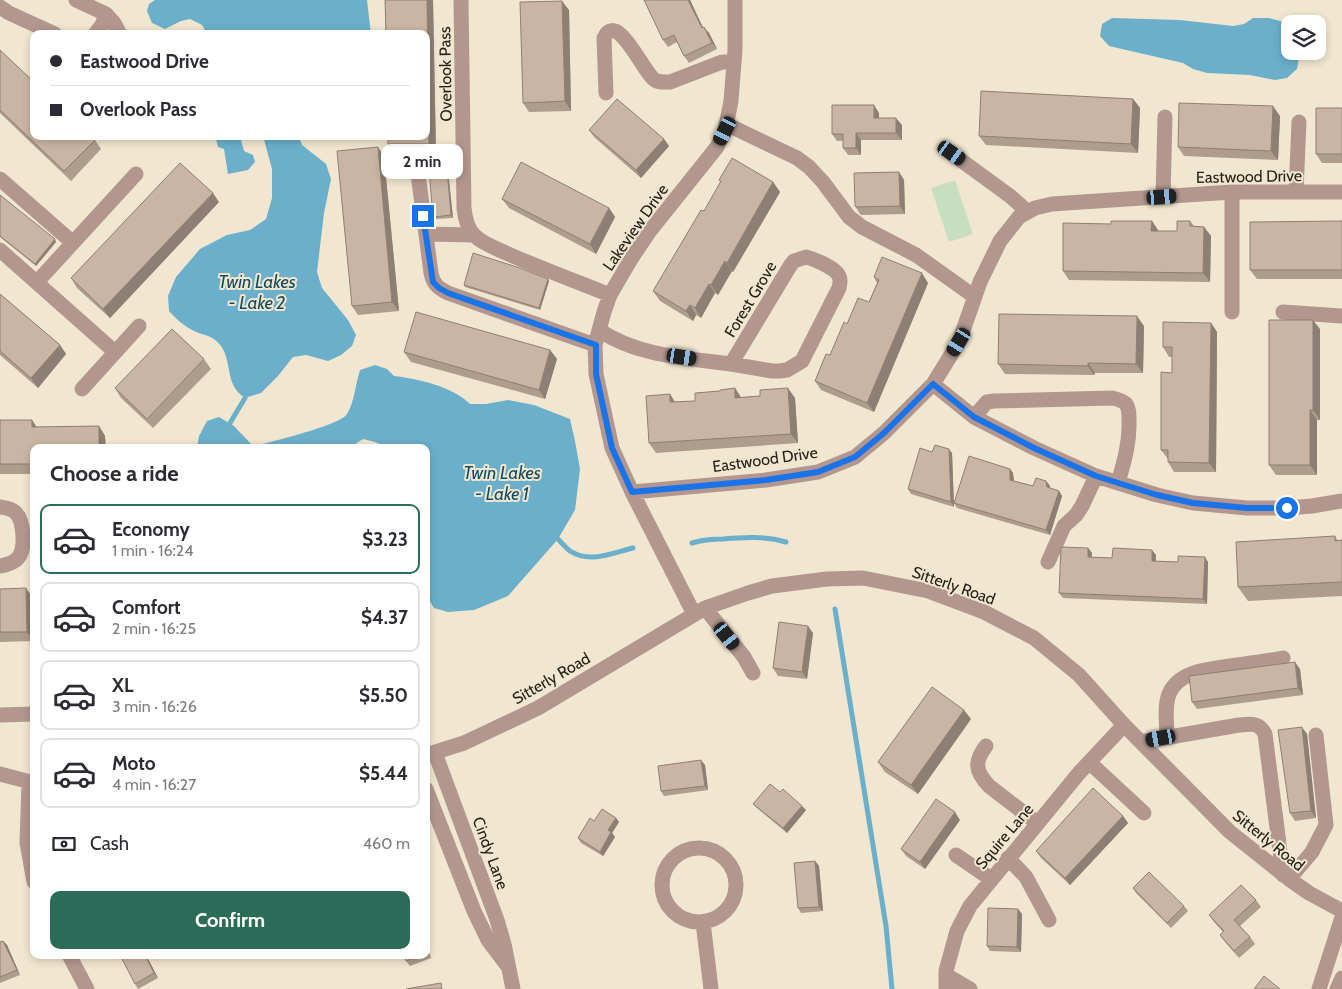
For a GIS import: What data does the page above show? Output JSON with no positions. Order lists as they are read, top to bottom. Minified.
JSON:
{"streets":{"street":["Overlook Pass","Eastwood Drive","Lakeview Drive","Forest Grove","Sitterly Road","Squire Lane","Cindy Lane"]},"crossings":[["Eastwood Drive","Lakeview Drive"],["Lakeview Drive","Forest Grove"],["Lakeview Drive","Sitterly Road"],["Sitterly Road","Squire Lane"],["Sitterly Road","Cindy Lane"]],"water":["Twin Lakes - Lake 2","Twin Lakes - Lake 1"],"page":{"banner":["Eastwood Drive","Overlook Pass"],"bubble":"2 min","heading":"Choose a ride","list":[{"name":"Economy","note":"1 min · 16:24","value":"$3.23"},{"name":"Comfort","note":"2 min · 16:25","value":"$4.37"},{"name":"XL","note":"3 min · 16:26","value":"$5.50"},{"name":"Moto","note":"4 min · 16:27","value":"$5.44"}],"pay":["Cash","460 m"],"buttons":"Confirm"}}
